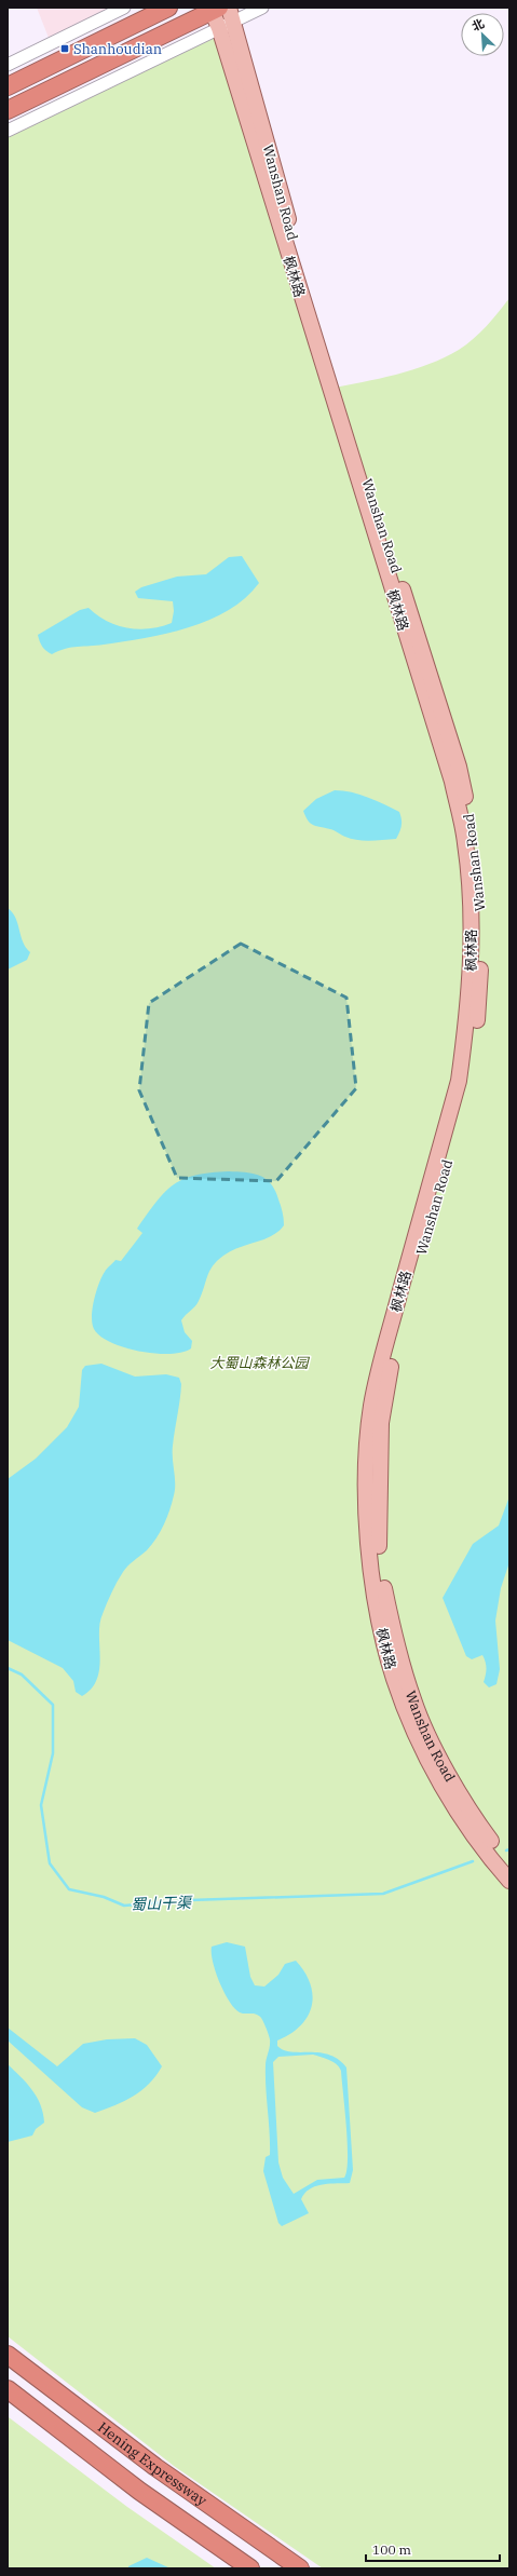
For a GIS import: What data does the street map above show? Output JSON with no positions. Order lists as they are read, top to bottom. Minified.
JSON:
{"streets":{"highway":["Hening Expressway"],"main road":["Wanshan Road","枫林路"]},"water":["蜀山干渠"],"parks":["大蜀山森林公园"],"places":{"transit":["Shanhoudian"]},"scale_bar":"100 m","north":"top left"}
